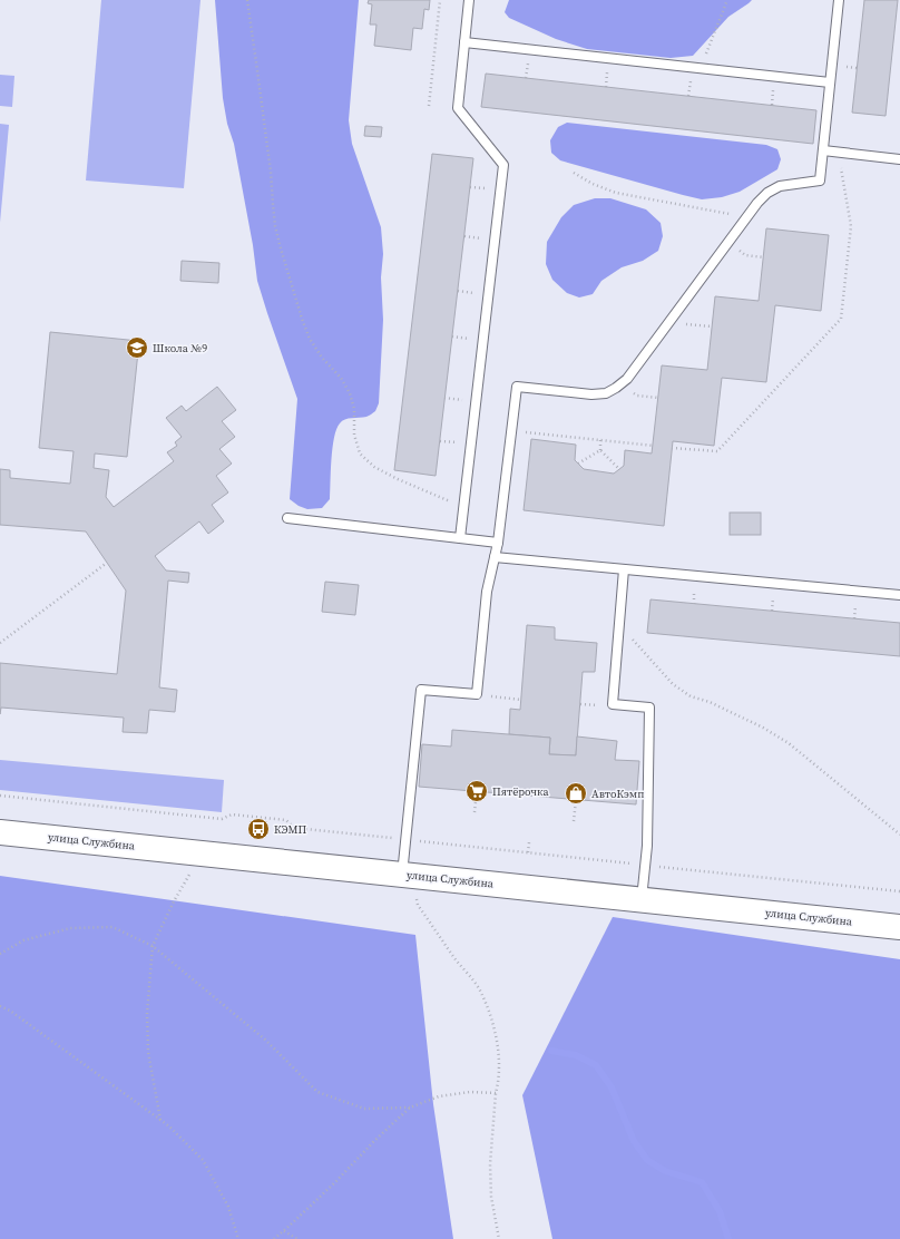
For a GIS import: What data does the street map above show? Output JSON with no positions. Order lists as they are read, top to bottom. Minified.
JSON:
{"streets":{"street":["улица Службина"]},"places":{"school or university":["Школа №9"],"supermarket":["Пятёрочка"],"shop":["АвтоКэмп"],"bus stop":["КЭМП"]}}
